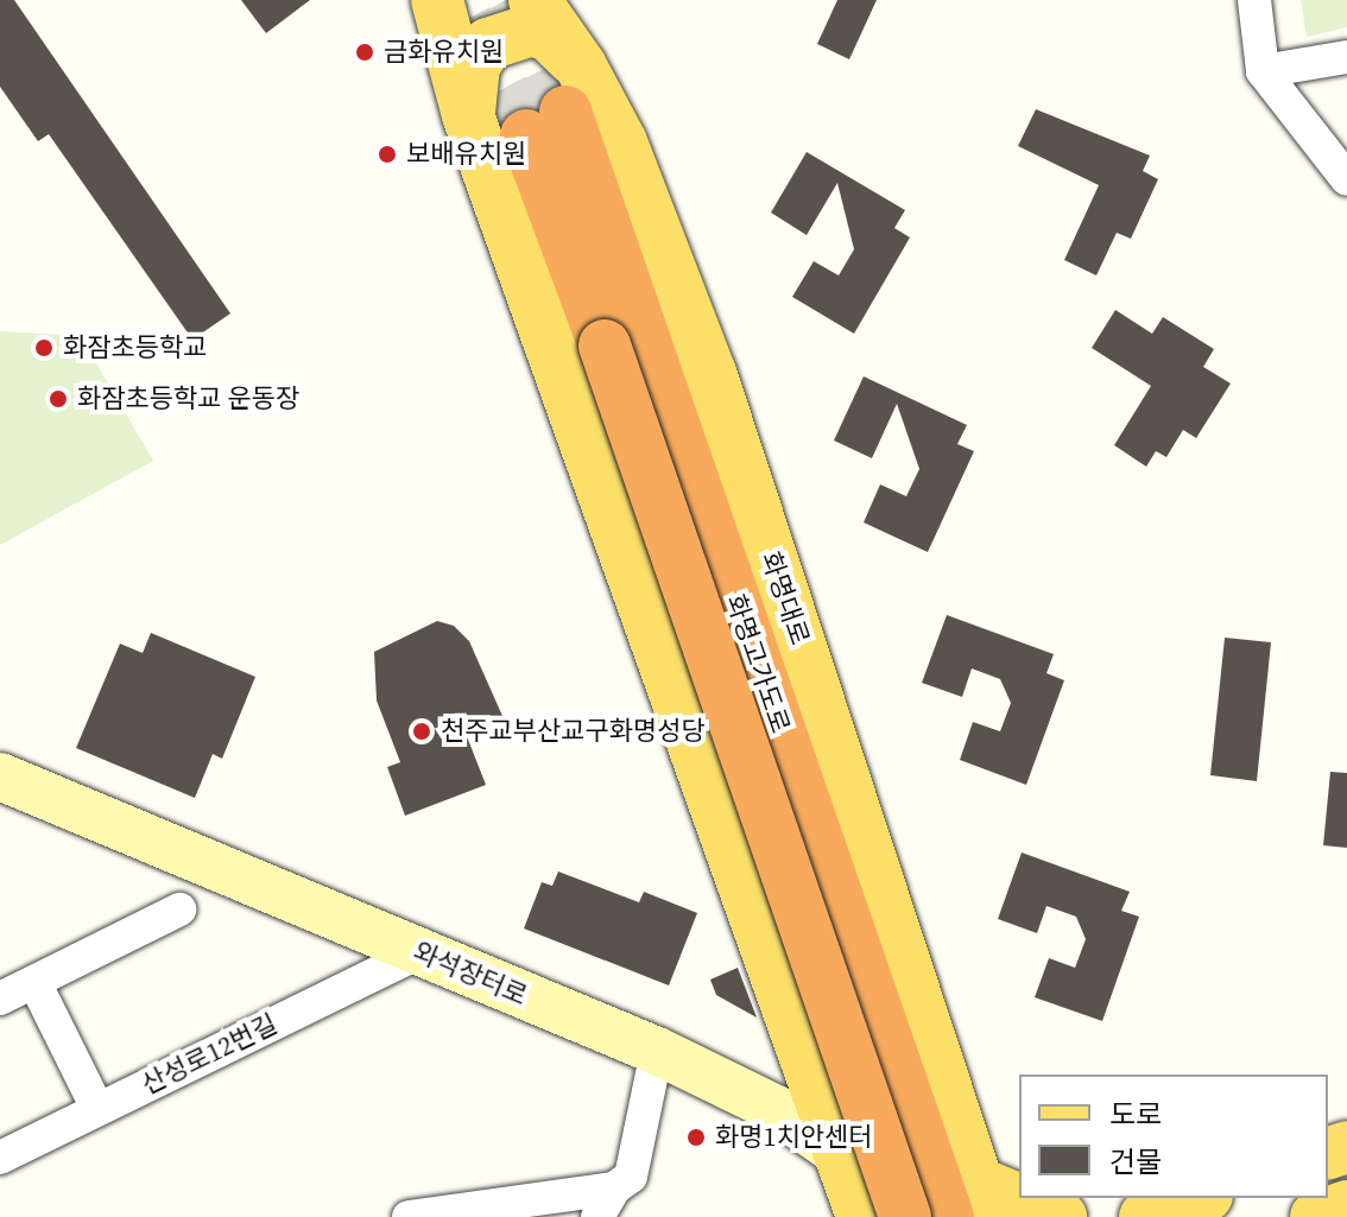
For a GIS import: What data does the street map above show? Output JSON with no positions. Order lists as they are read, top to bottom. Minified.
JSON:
{"streets":{"highway":["화명고가도로"],"main road":["화명대로","와석장터로"],"street":["산성로12번길"]},"crossings":[["화명대로","화명고가도로"],["화명고가도로","와석장터로"],["와석장터로","산성로12번길"]],"places":["금화유치원","보배유치원","화잠초등학교","화잠초등학교 운동장","천주교부산교구화명성당","화명1치안센터"],"legend":["도로","건물"]}
